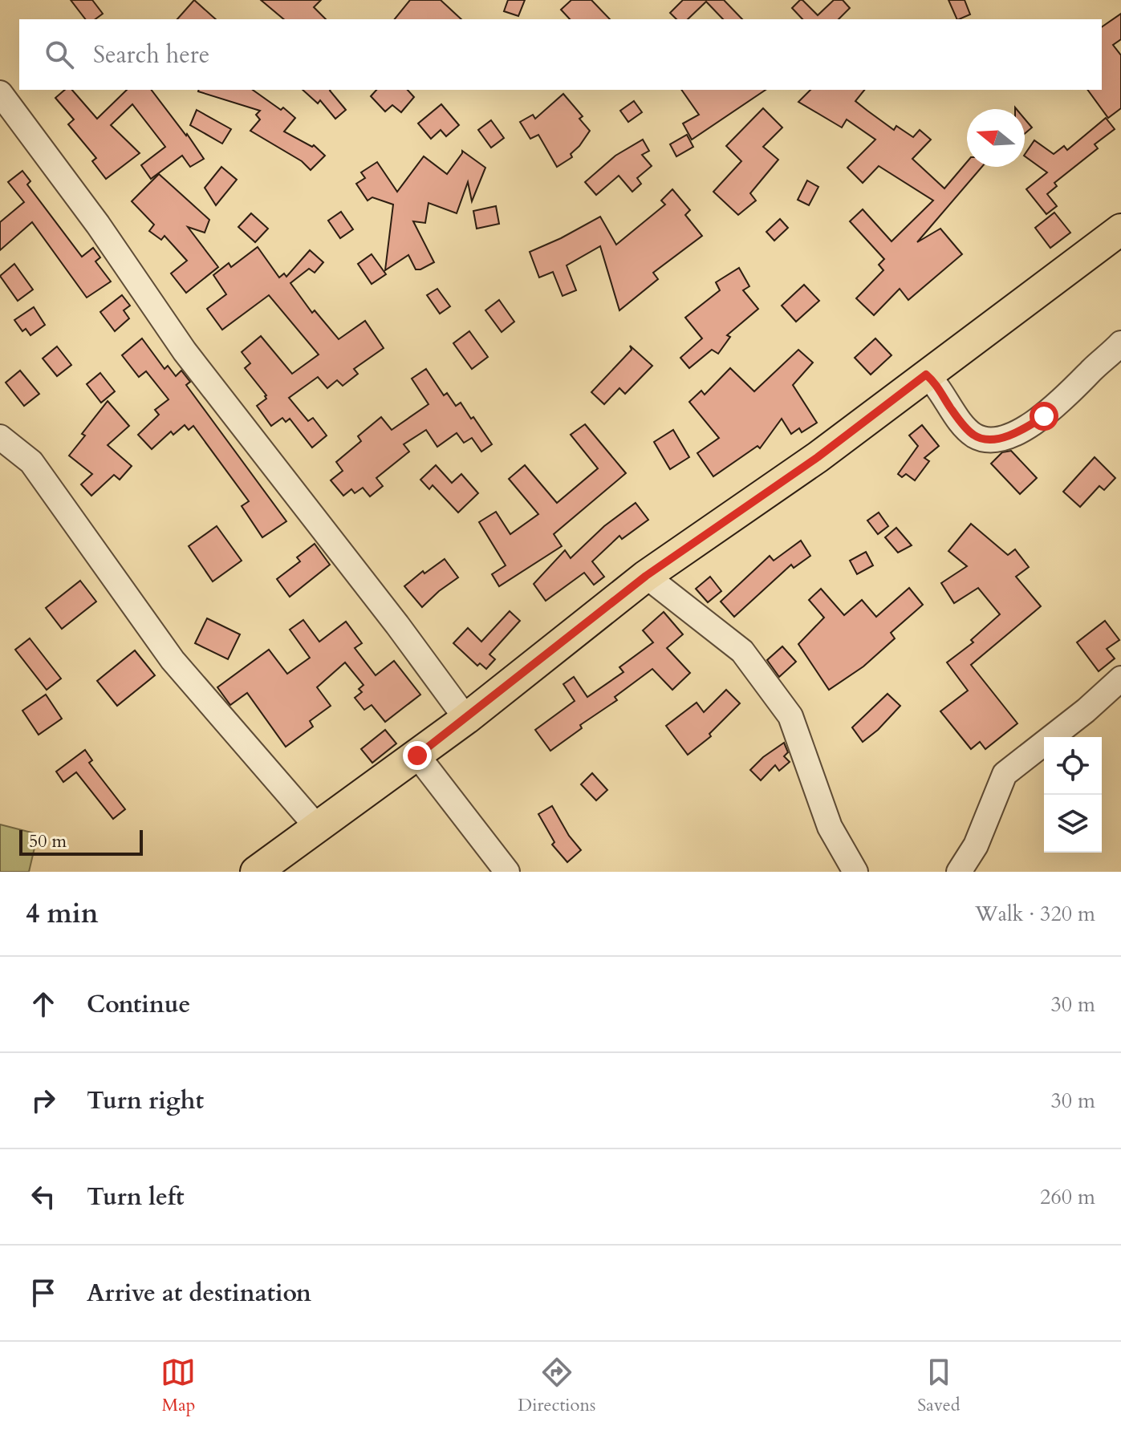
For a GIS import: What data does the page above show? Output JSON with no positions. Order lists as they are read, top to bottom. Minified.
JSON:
{"scale_bar":"50 m","north":"left","page":{"search":"Search here","scale":"50 m","heading":["4 min","Walk · 320 m"],"list":[["Continue","30 m"],["Turn right","30 m"],["Turn left","260 m"],"Arrive at destination"],"nav":["Map","Directions","Saved"]}}
